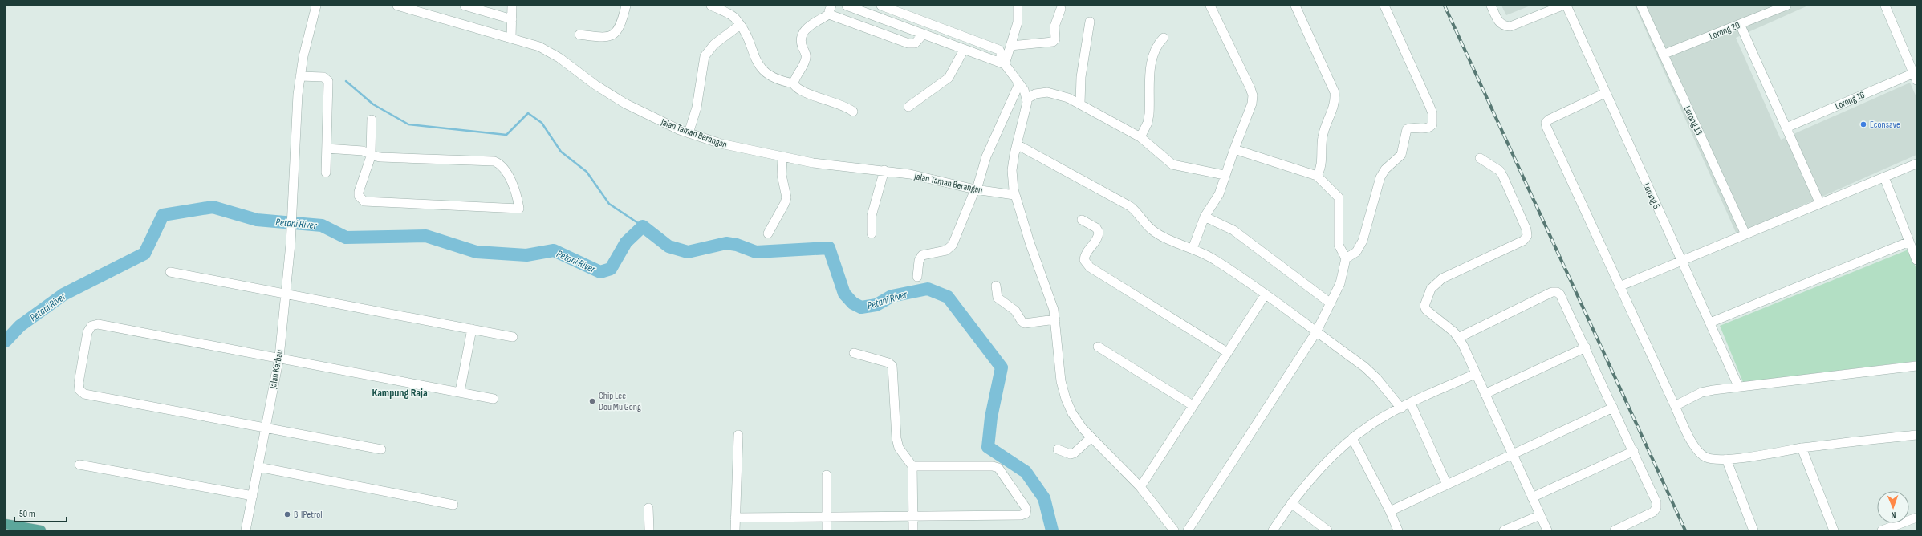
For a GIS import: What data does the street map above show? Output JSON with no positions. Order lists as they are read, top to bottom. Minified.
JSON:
{"streets":{"street":["Lorong 20","Lorong 16","Lorong 13","Jalan Taman Berangan","Lorong 5","Jalan Kerbau"]},"crossings":[["Lorong 20","Lorong 13"]],"districts":["Kampung Raja"],"water":["Petani River"],"places":["Econsave","Chip Lee Dou Mu Gong","BHPetrol"],"scale_bar":"50 m","north":"bottom"}
